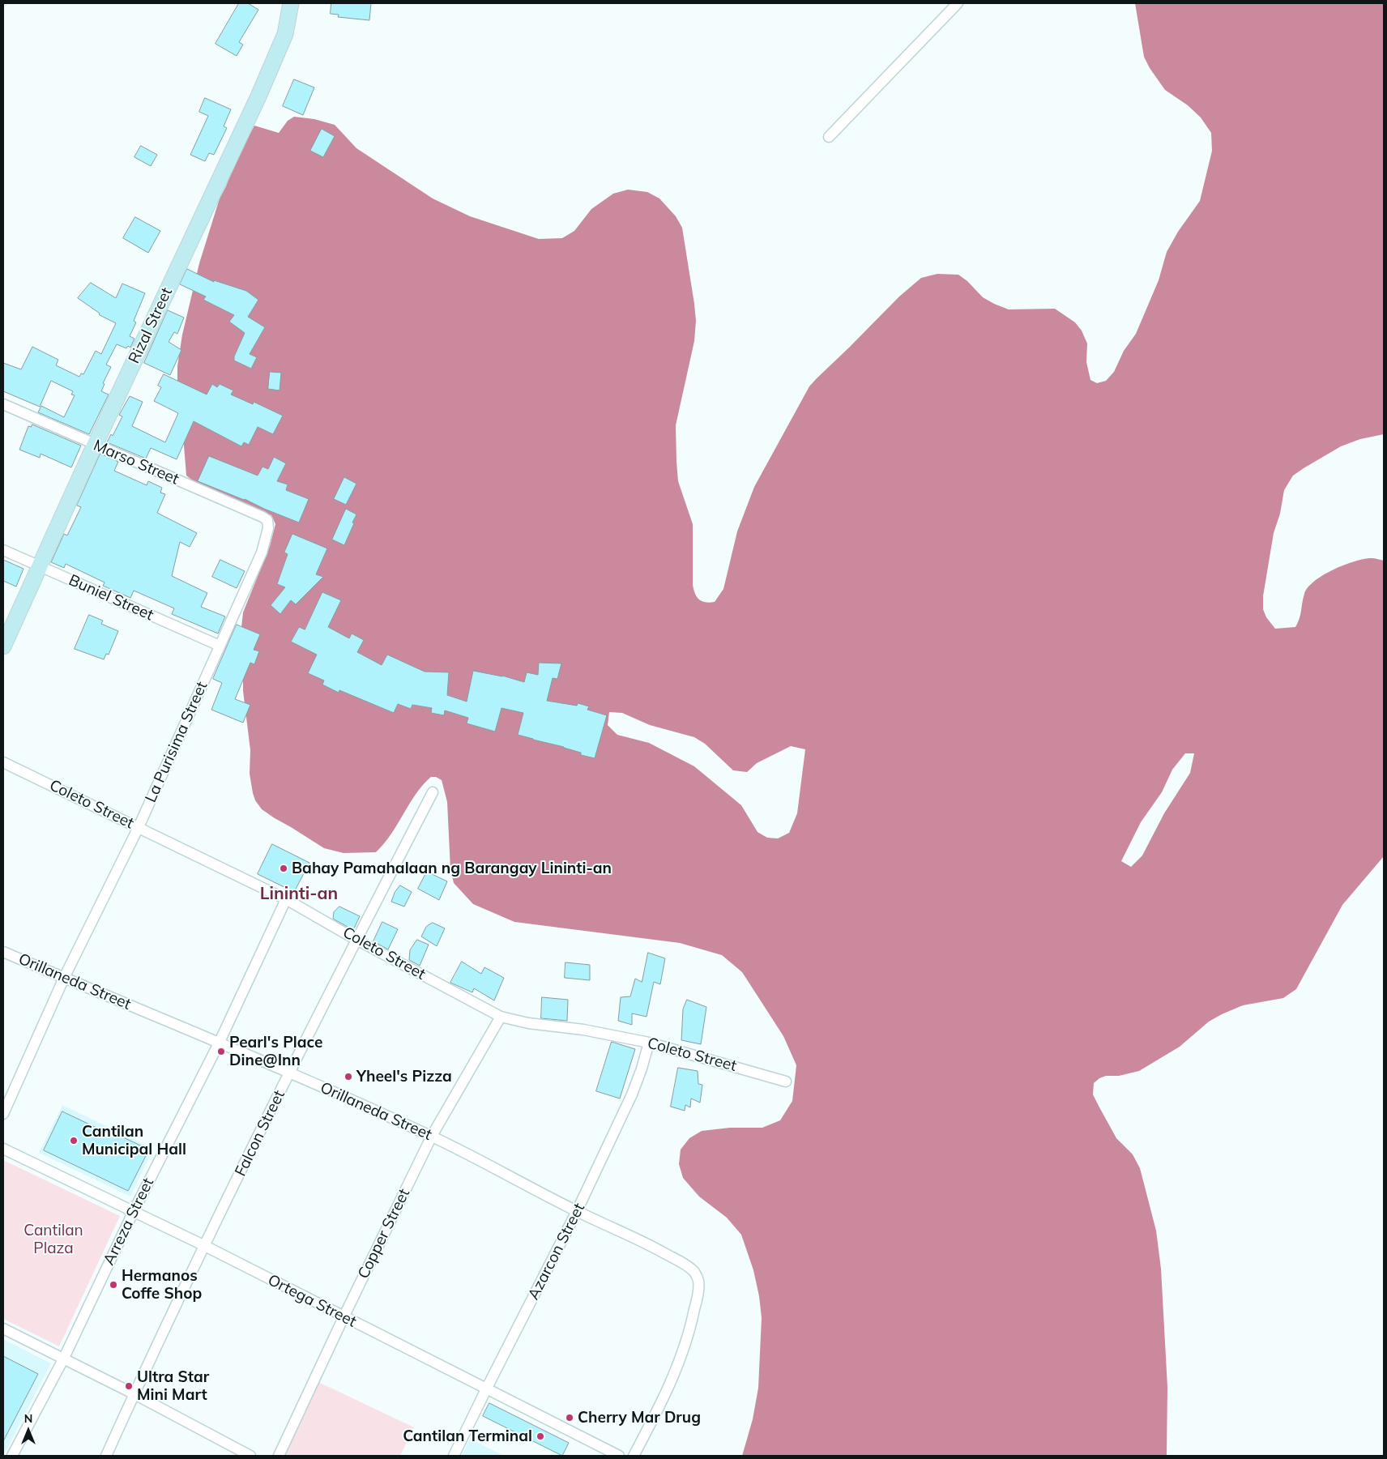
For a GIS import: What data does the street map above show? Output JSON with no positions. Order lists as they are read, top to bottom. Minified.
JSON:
{"streets":{"street":["Rizal Street","Marso Street","Buniel Street","La Purisima Street","Coleto Street","Orillaneda Street","Falcon Street","Arreza Street","Copper Street","Azarcon Street","Ortega Street"]},"crossings":[["Rizal Street","Marso Street"],["Rizal Street","Buniel Street"],["Marso Street","La Purisima Street"],["Buniel Street","La Purisima Street"],["La Purisima Street","Coleto Street"],["La Purisima Street","Orillaneda Street"],["Coleto Street","Falcon Street"],["Coleto Street","Arreza Street"],["Coleto Street","Copper Street"],["Coleto Street","Azarcon Street"],["Orillaneda Street","Falcon Street"],["Orillaneda Street","Arreza Street"],["Orillaneda Street","Copper Street"],["Orillaneda Street","Azarcon Street"],["Falcon Street","Ortega Street"],["Arreza Street","Ortega Street"],["Copper Street","Ortega Street"],["Azarcon Street","Ortega Street"]],"districts":["Lininti-an"],"parks":["Cantilan Plaza"],"places":["Bahay Pamahalaan ng Barangay Lininti-an","Pearl's Place Dine@Inn","Yheel's Pizza","Cantilan Municipal Hall","Hermanos Coffe Shop","Ultra Star Mini Mart","Cherry Mar Drug","Cantilan Terminal"],"north":"top"}
